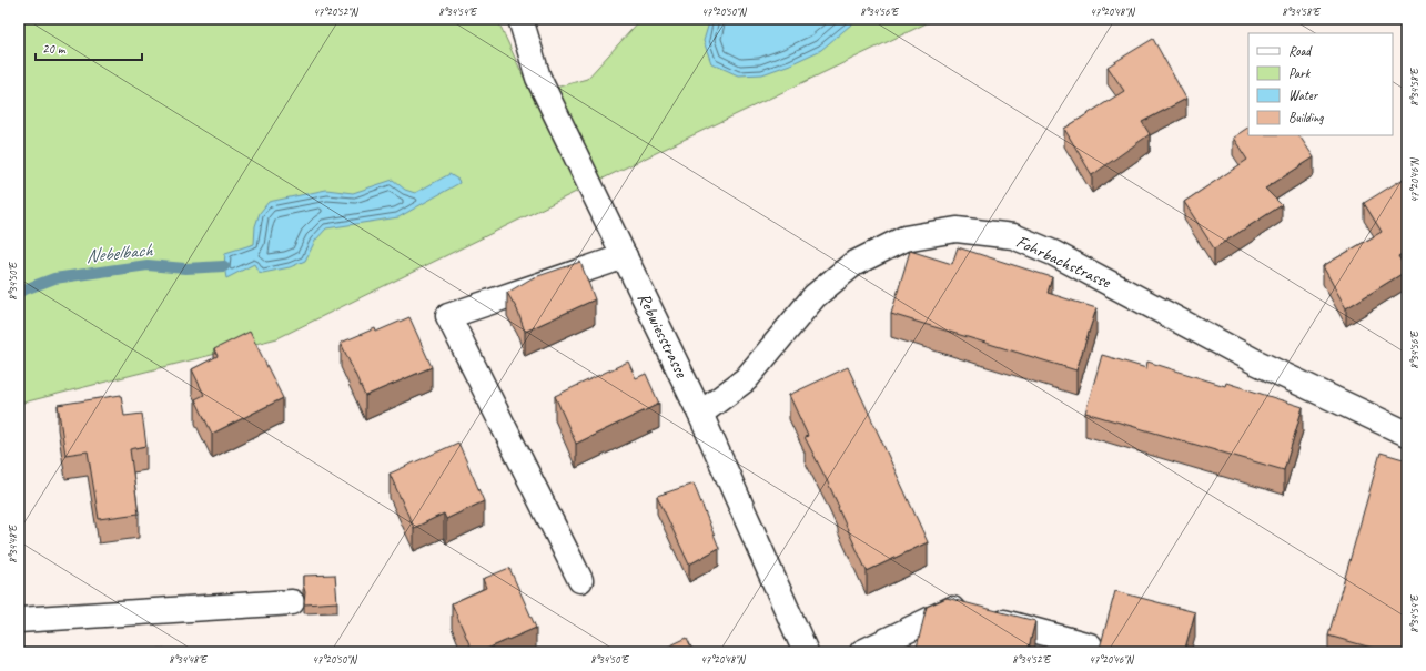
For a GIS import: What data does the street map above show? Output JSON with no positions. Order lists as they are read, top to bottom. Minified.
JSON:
{"streets":{"street":["Fohrbachstrasse","Rebwiesstrasse"]},"crossings":[["Fohrbachstrasse","Rebwiesstrasse"]],"water":["Nebelbach"],"legend":["Road","Park","Water","Building"],"scale_bar":"20 m","coordinates":["47°20'52\"N","8°34'54\"E","47°20'50\"N","8°34'56\"E","47°20'48\"N","8°34'58\"E","47°20'46\"N","8°34'50\"E","8°34'48\"E","8°34'52\"E"]}
